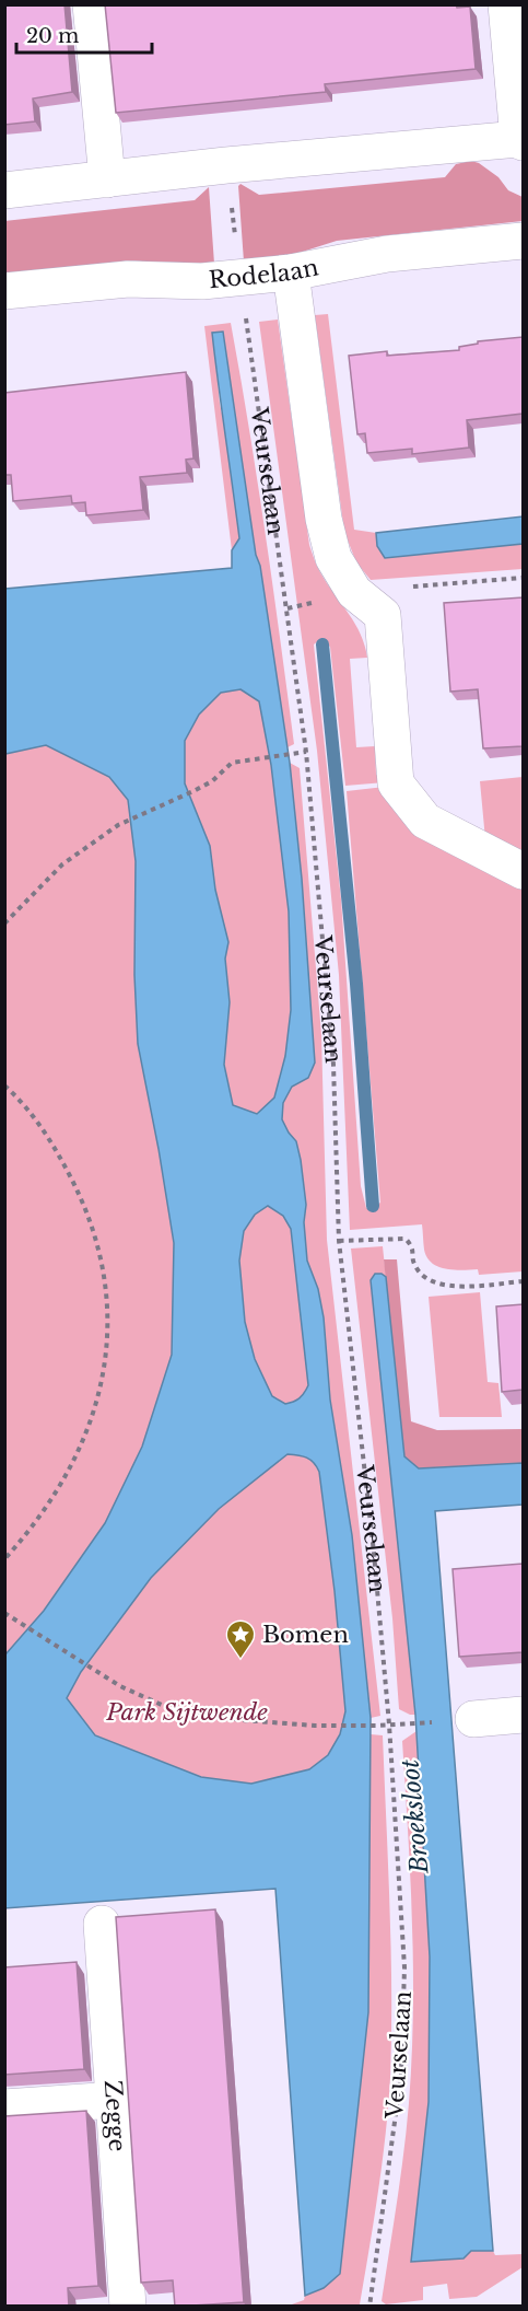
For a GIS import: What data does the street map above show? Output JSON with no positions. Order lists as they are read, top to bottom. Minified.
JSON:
{"streets":{"street":["Rodelaan","Zegge"],"path":["Veurselaan"]},"crossings":[["Rodelaan","Veurselaan"]],"water":["Broeksloot"],"parks":["Park Sijtwende"],"places":{"place":["Bomen"]},"scale_bar":"20 m"}
